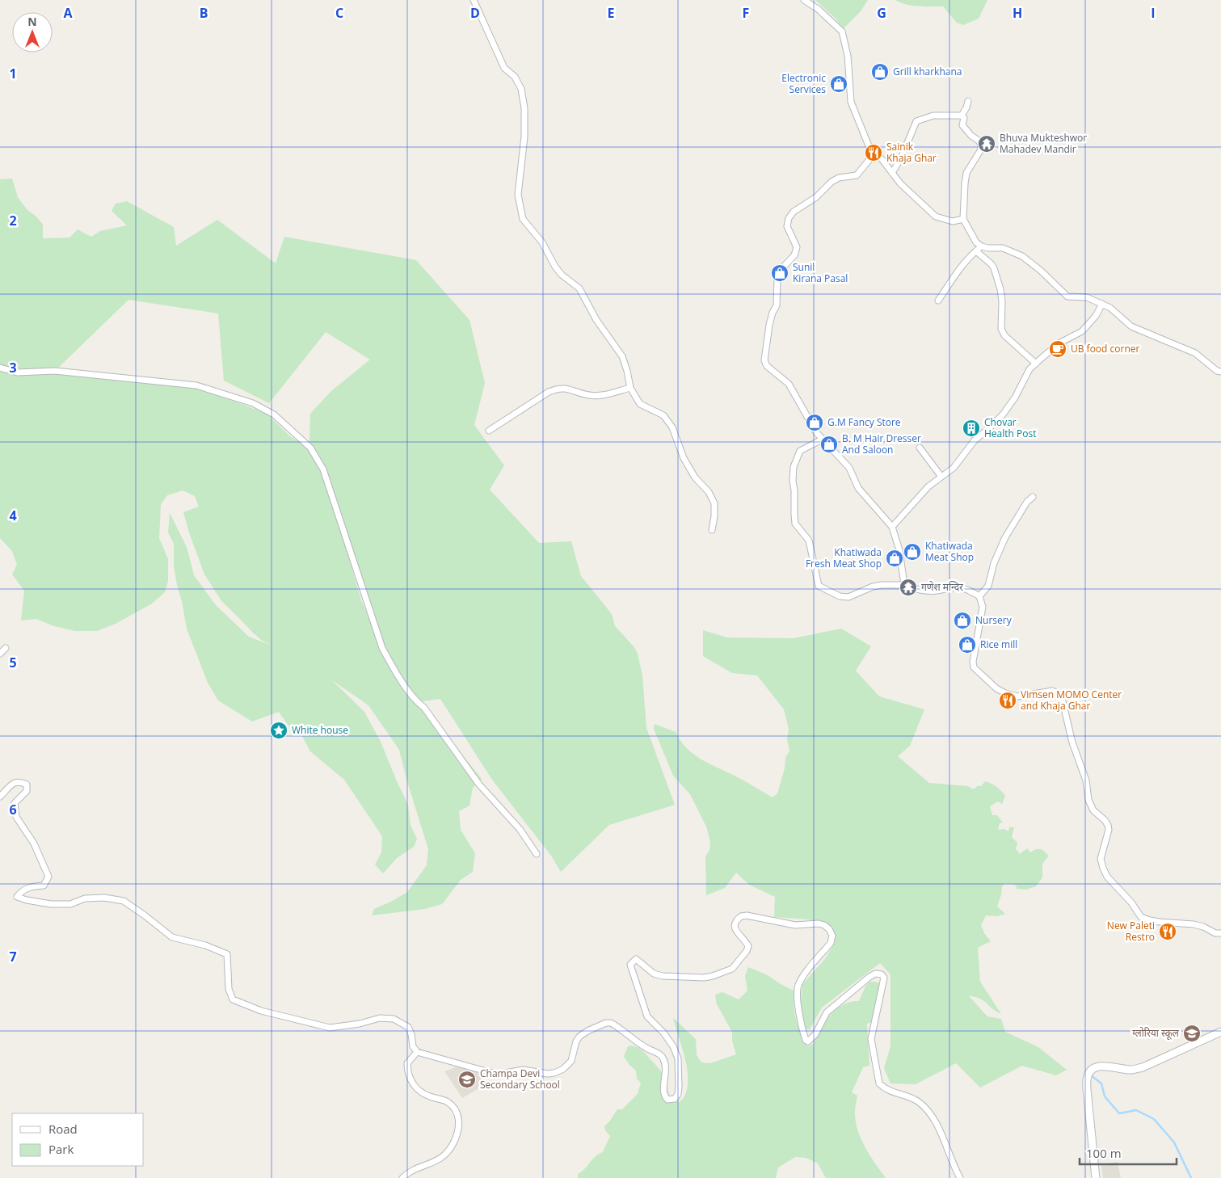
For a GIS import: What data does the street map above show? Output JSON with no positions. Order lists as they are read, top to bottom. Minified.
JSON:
{"places":{"shop":["Grill kharkhana","Electronic Services","Sunil Kirana Pasal","G.M Fancy Store","B. M Hair Dresser And Saloon","Khatiwada Meat Shop","Khatiwada Fresh Meat Shop","Nursery","Rice mill"],"temple":["Bhuva Mukteshwor Mahadev Mandir","गणेश मन्दिर"],"restaurant":["Sainik Khaja Ghar","Vimsen MOMO Center and Khaja Ghar","New Paleti Restro"],"cafe":["UB food corner"],"building":["Chovar Health Post"],"place":["White house"],"school or university":["ग्लोरिया स्कूल","Champa Devi Secondary School"]},"legend":["Road","Park"],"scale_bar":"100 m","north":"top","grid":{"columns":["A","B","C","D","E","F","G","H","I"],"rows":["1","2","3","4","5","6","7"]}}
